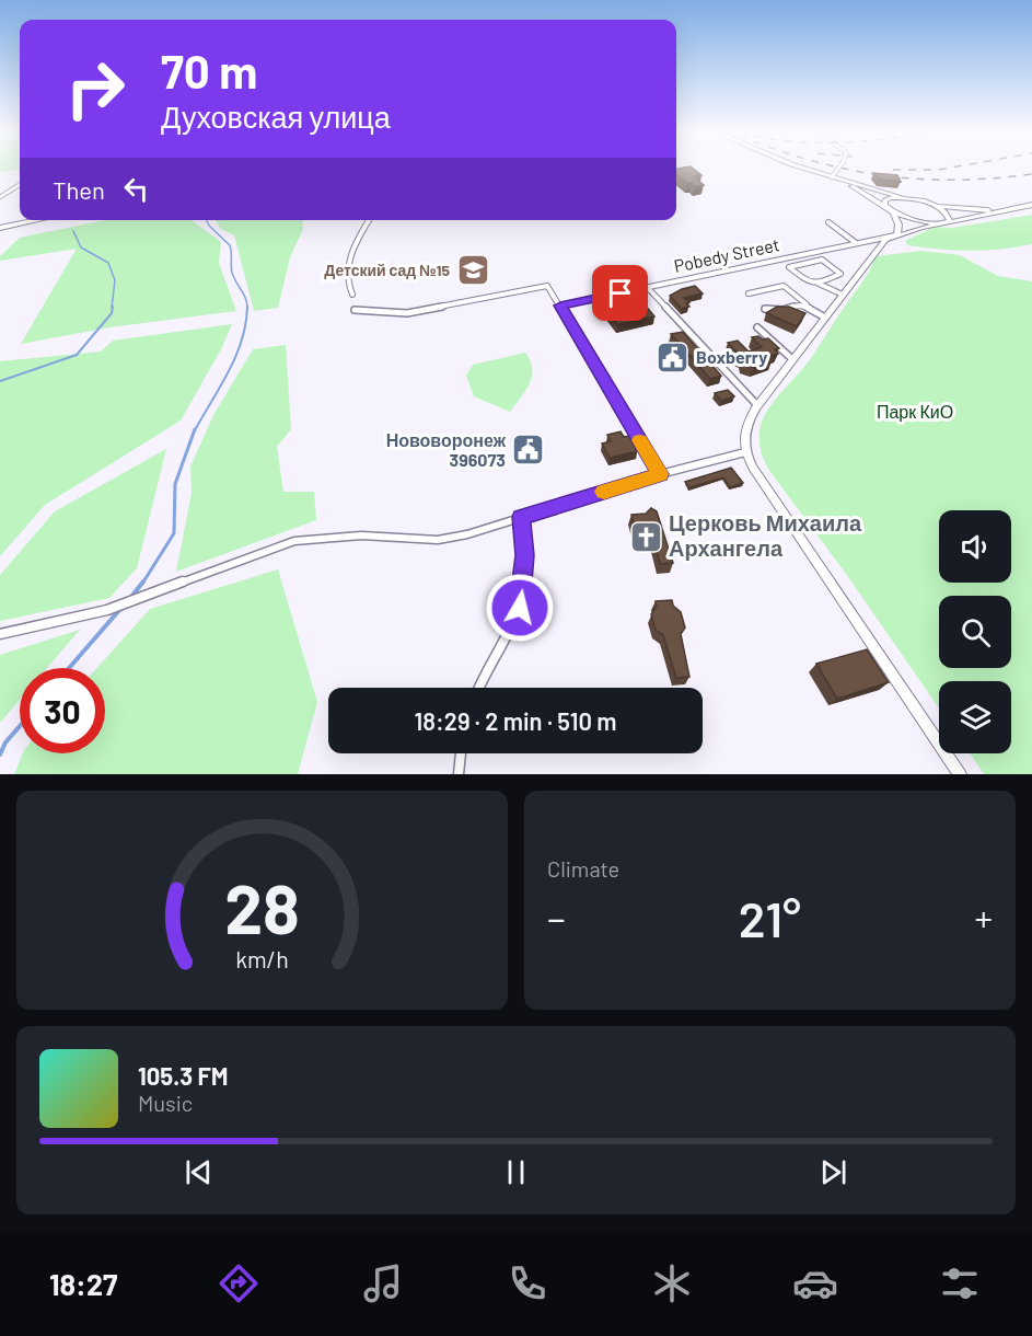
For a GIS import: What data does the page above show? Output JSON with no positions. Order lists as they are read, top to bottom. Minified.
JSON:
{"streets":{"street":["Pobedy Street"]},"parks":["Парк КиО"],"places":{"school or university":["Детский сад №15"],"public building":["Boxberry","Нововоронеж 396073"],"church":["Церковь Михаила Архангела"]},"page":{"turn":["70 m","Духовская улица"],"then":"Then","limit":"30","trip":"18:29 · 2 min · 510 m","tile":"Climate","heat":["−","21°","+"],"song":["105.3 FM","Music"],"tabs":"18:27","gauge":["28","km/h"]}}
